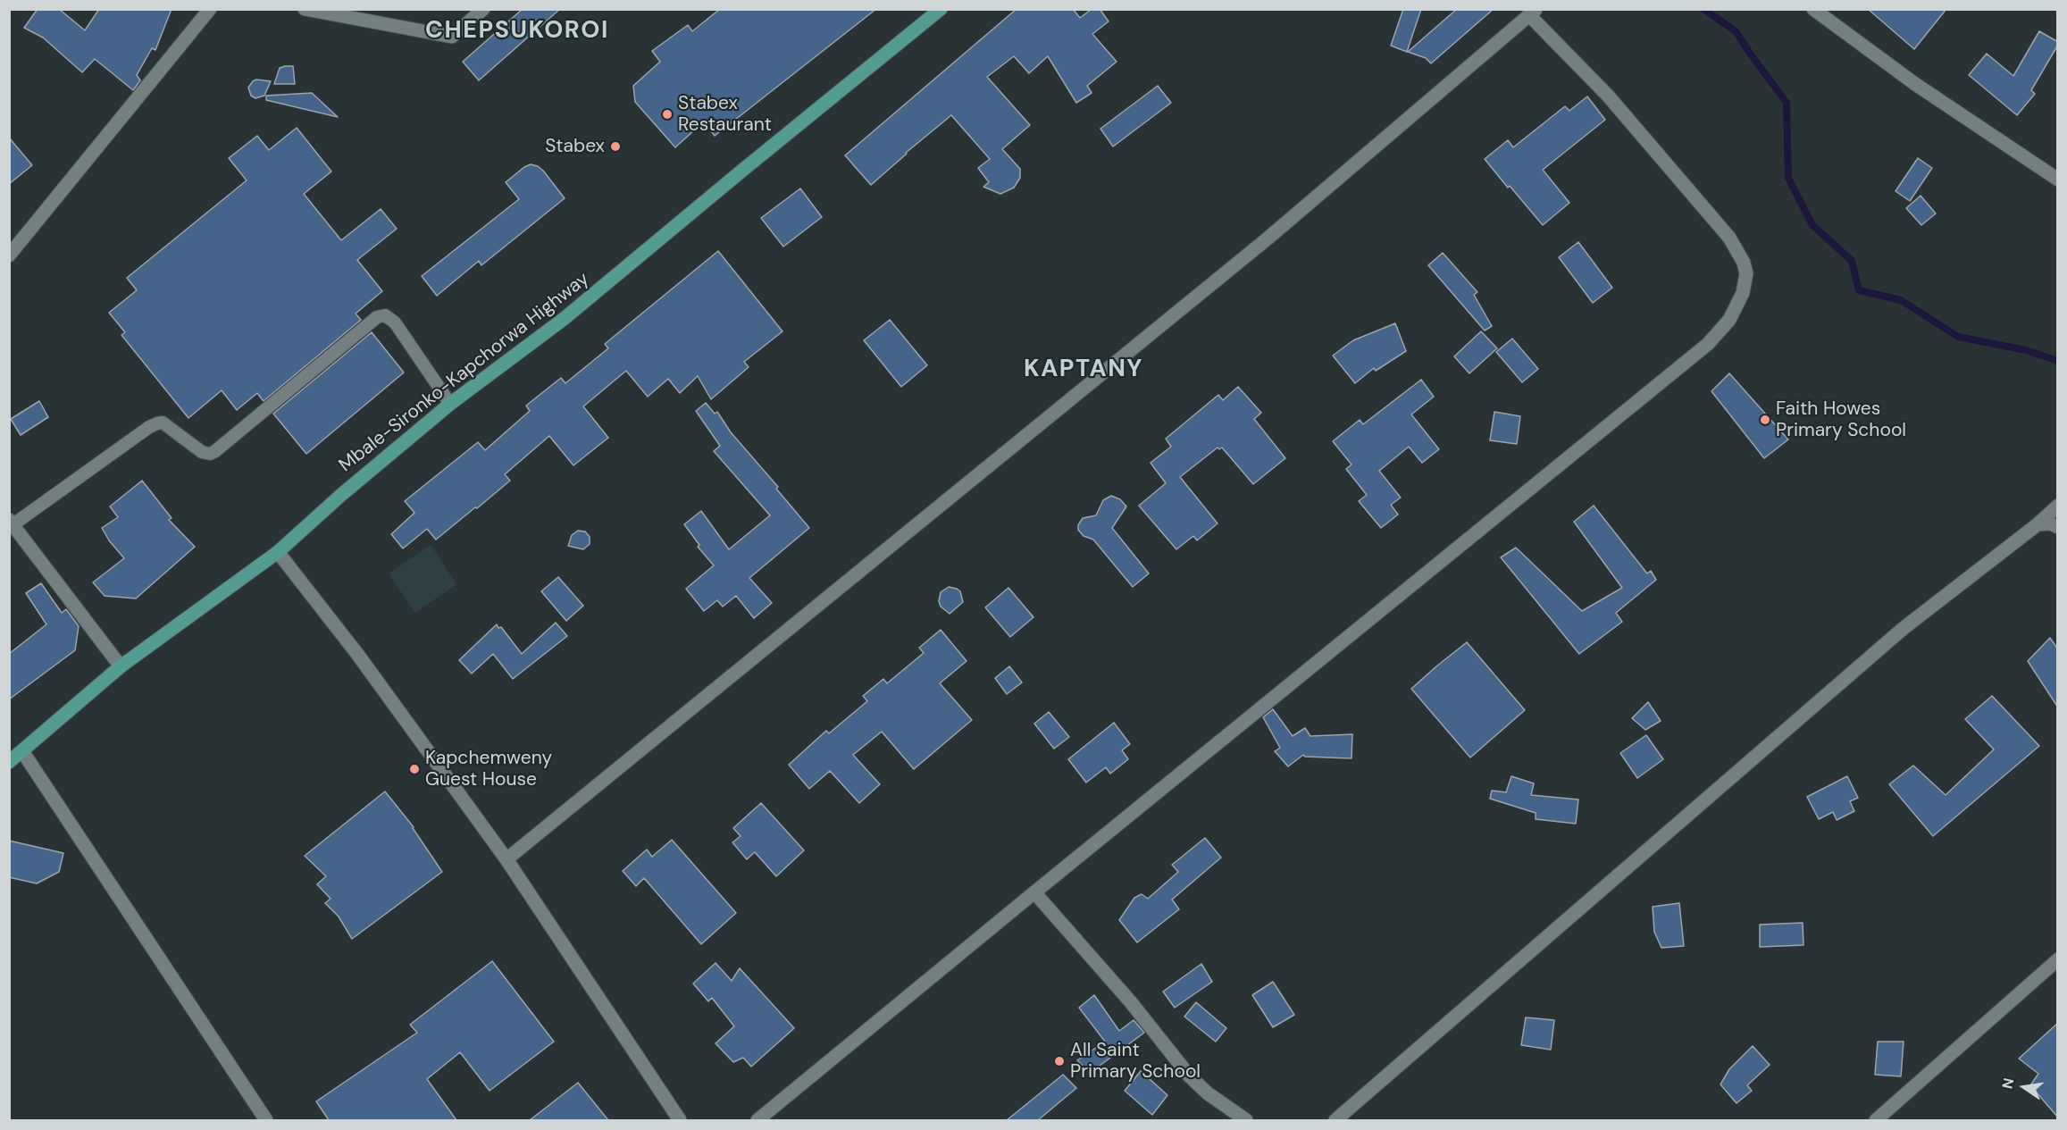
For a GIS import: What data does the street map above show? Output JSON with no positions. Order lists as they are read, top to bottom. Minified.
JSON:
{"streets":{"main road":["Mbale-Sironko-Kapchorwa Highway"]},"districts":["CHEPSUKOROI","KAPTANY"],"places":["Stabex Restaurant","Stabex","Faith Howes Primary School","Kapchemweny Guest House","All Saint Primary School"],"north":"left"}
